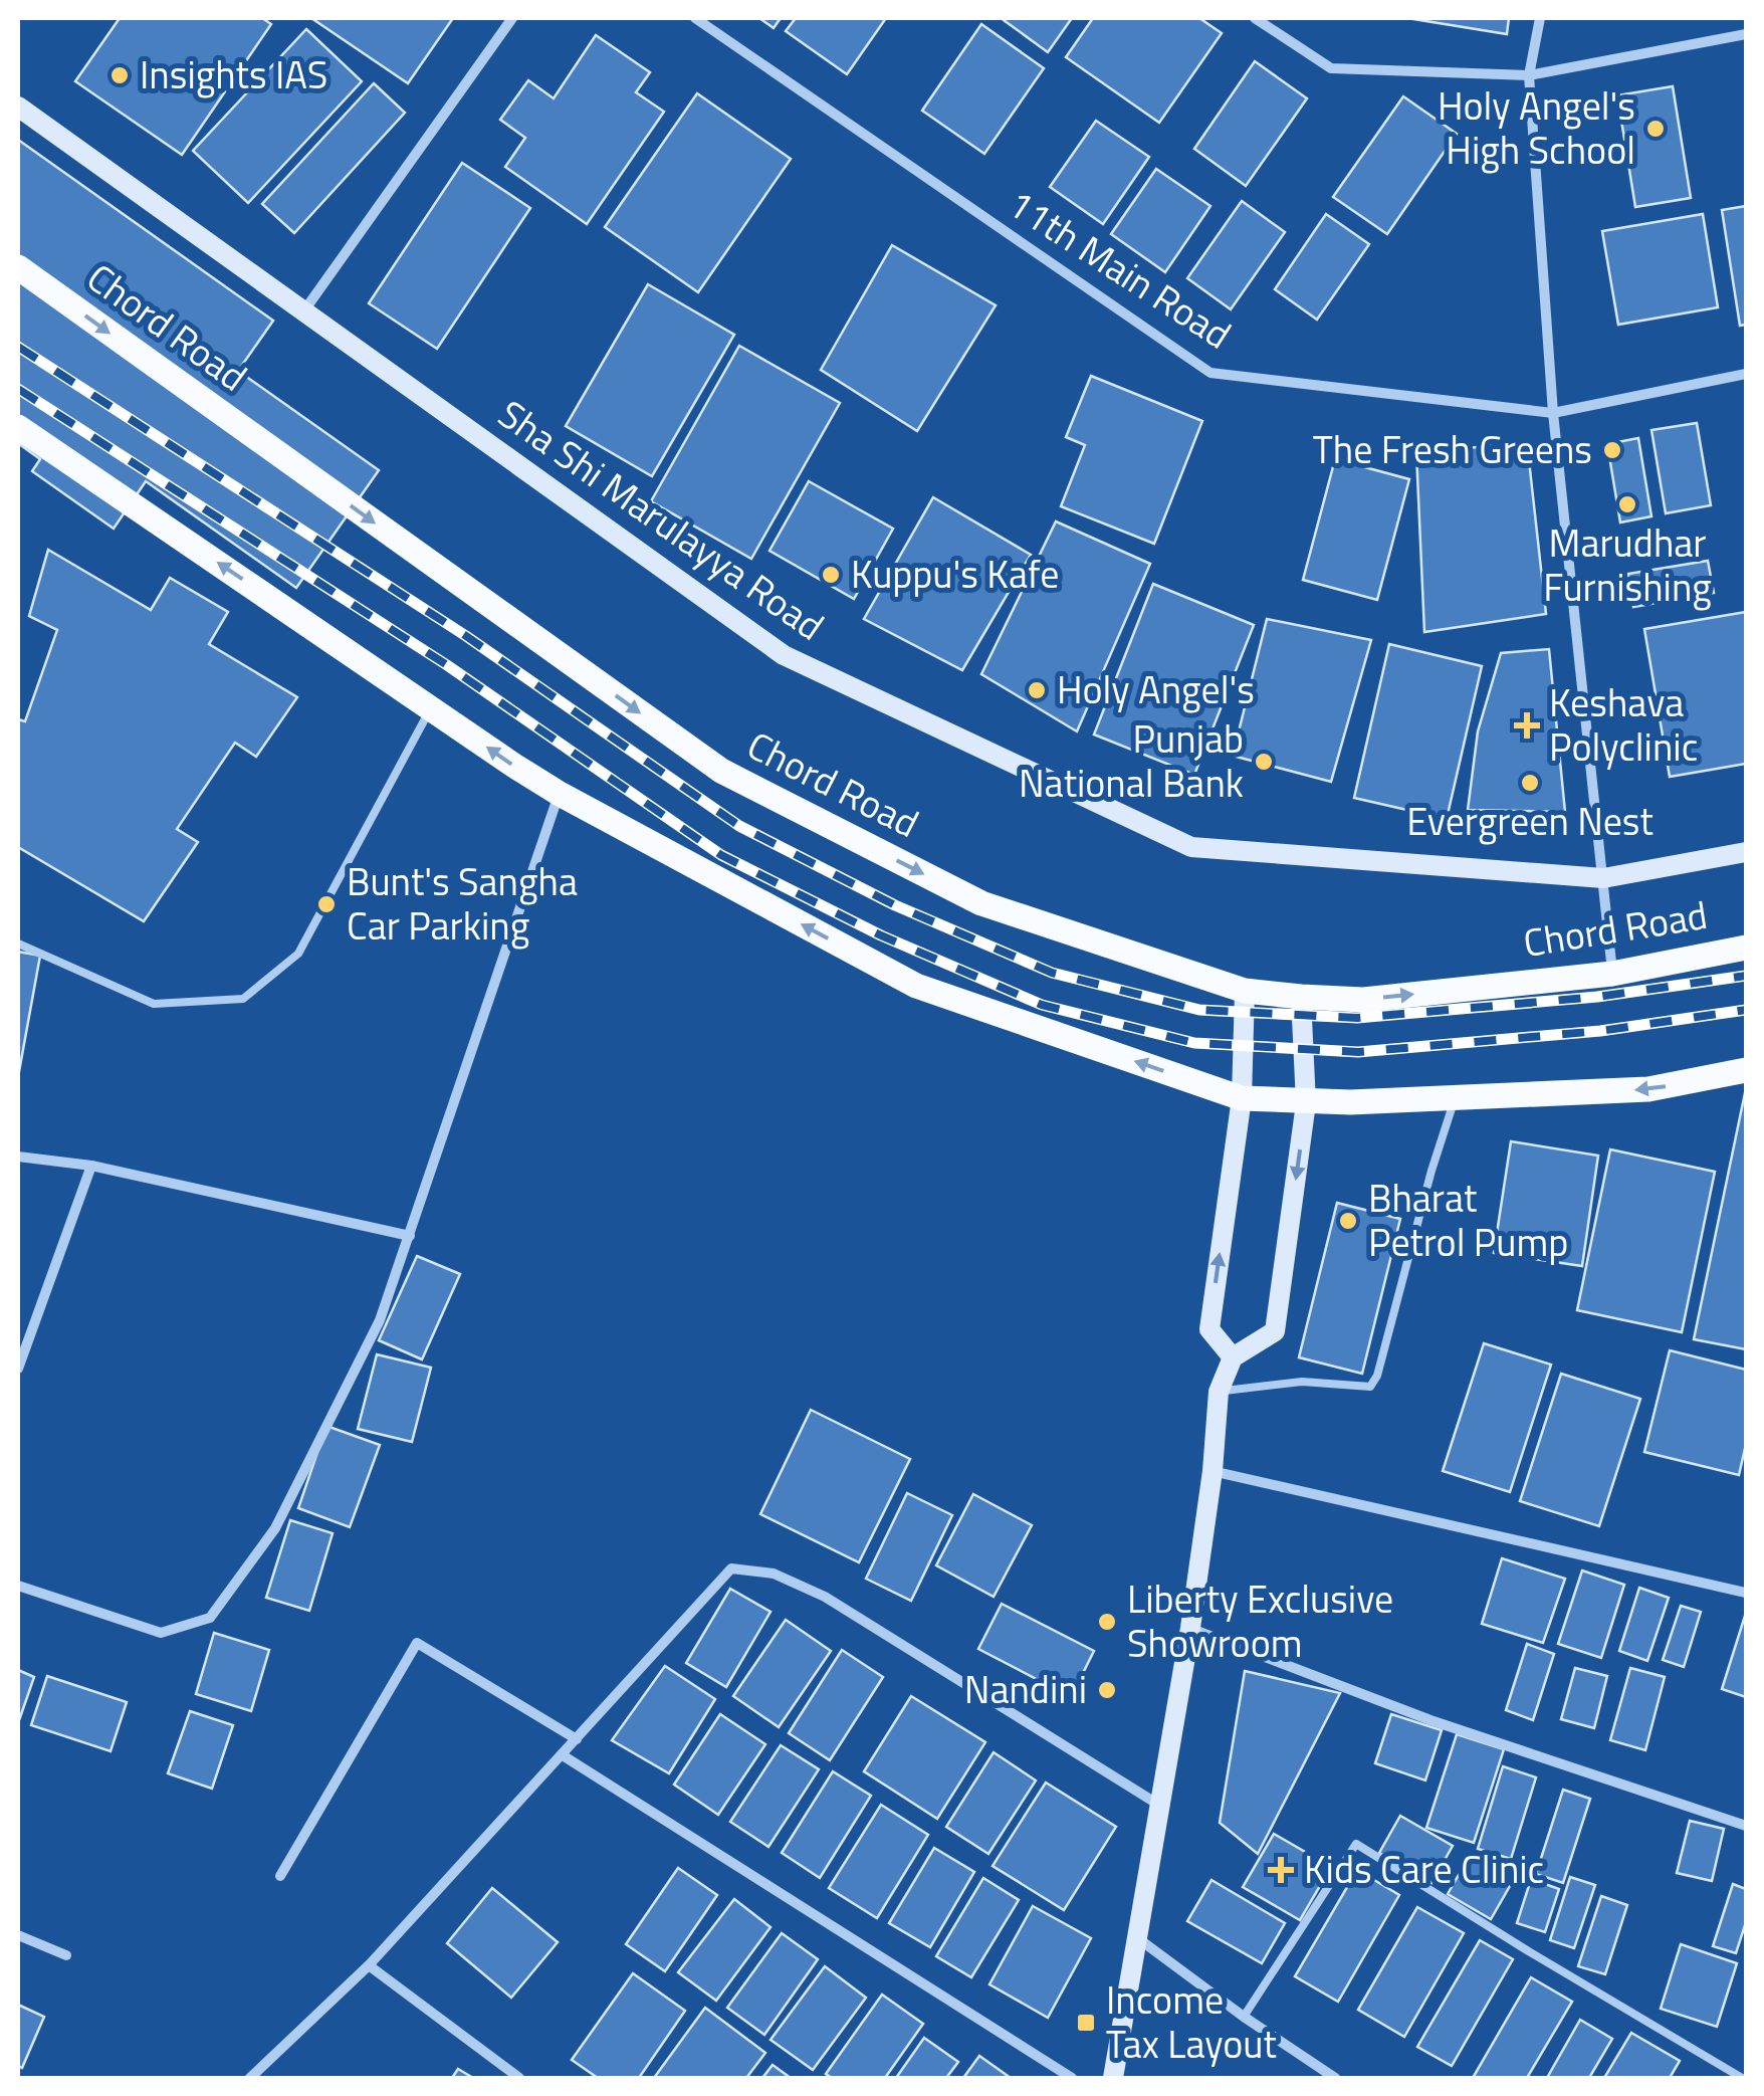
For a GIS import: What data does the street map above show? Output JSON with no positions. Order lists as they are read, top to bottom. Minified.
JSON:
{"streets":{"main road":["Chord Road"],"street":["11th Main Road","Sha Shi Marulayya Road"]},"places":{"other":["Insights IAS","Holy Angel's High School","The Fresh Greens","Marudhar Furnishing","Kuppu's Kafe","Holy Angel's","Punjab National Bank","Evergreen Nest","Bunt's Sangha Car Parking","Bharat Petrol Pump","Liberty Exclusive Showroom","Nandini"],"health":["Keshava Polyclinic","Kids Care Clinic"],"transit":["Income Tax Layout"]}}
